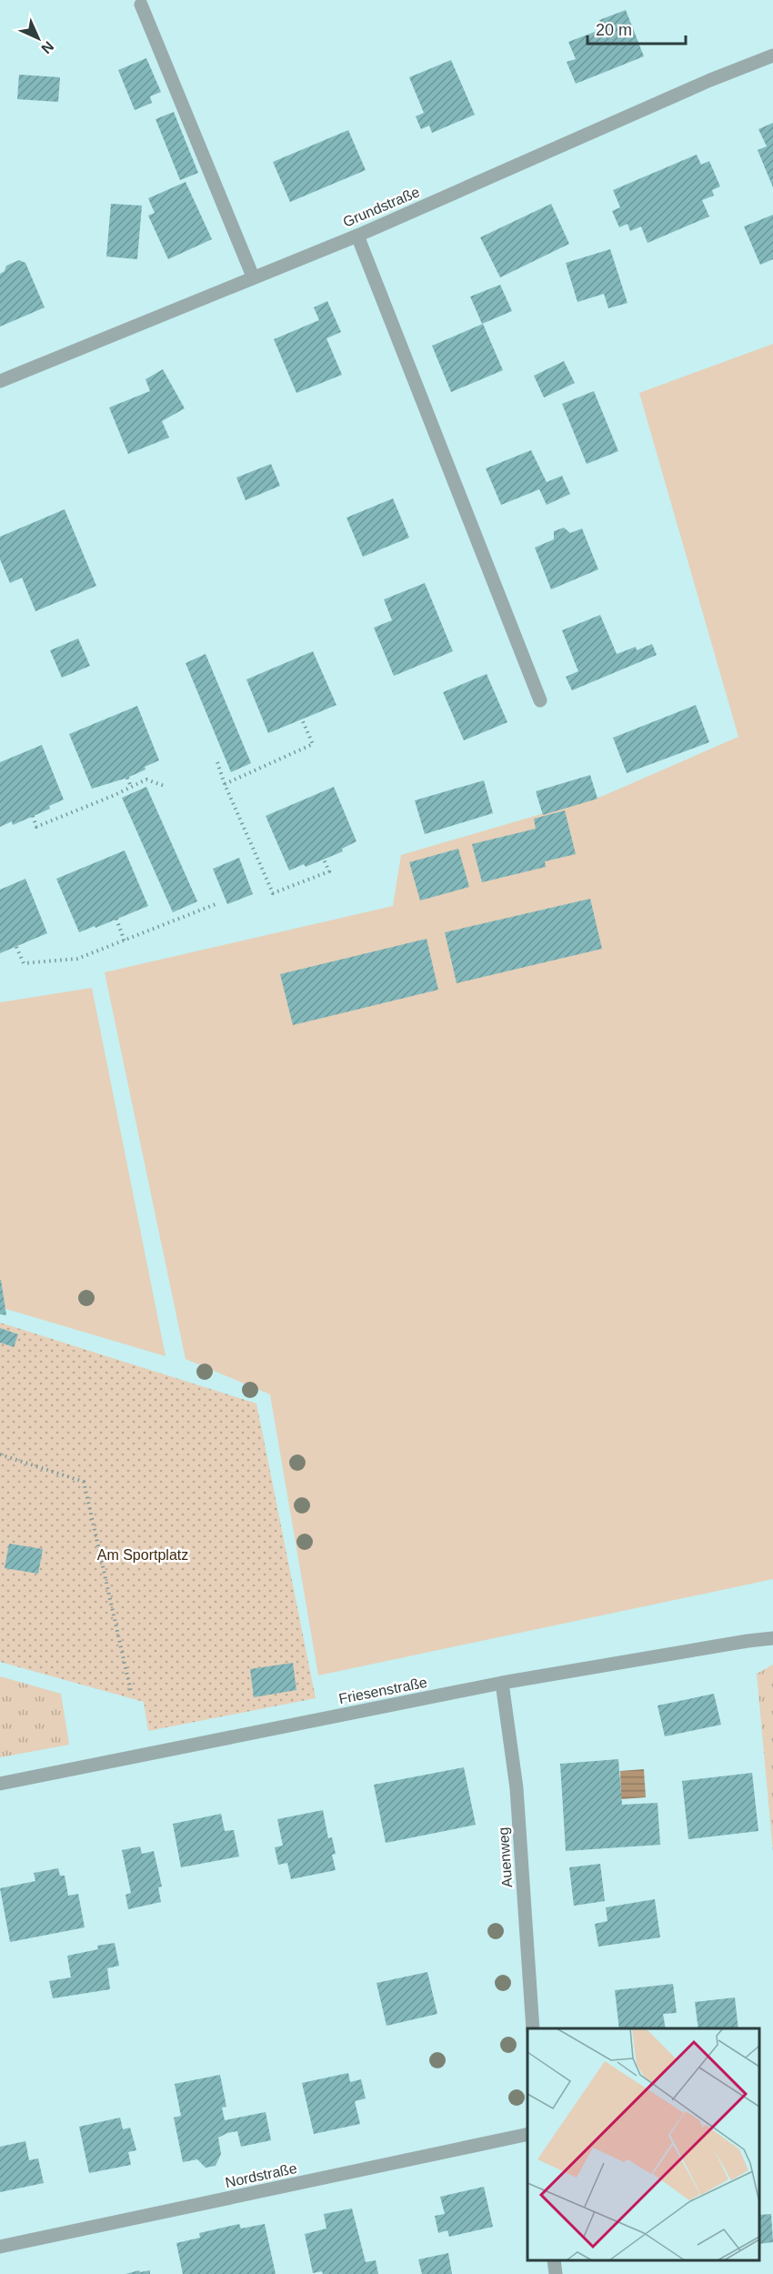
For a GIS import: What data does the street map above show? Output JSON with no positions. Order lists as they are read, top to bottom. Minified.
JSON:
{"streets":{"street":["Grundstraße","Friesenstraße","Auenweg","Nordstraße"]},"crossings":[["Friesenstraße","Auenweg"]],"parks":["Am Sportplatz"],"scale_bar":"20 m","north":"bottom right"}
